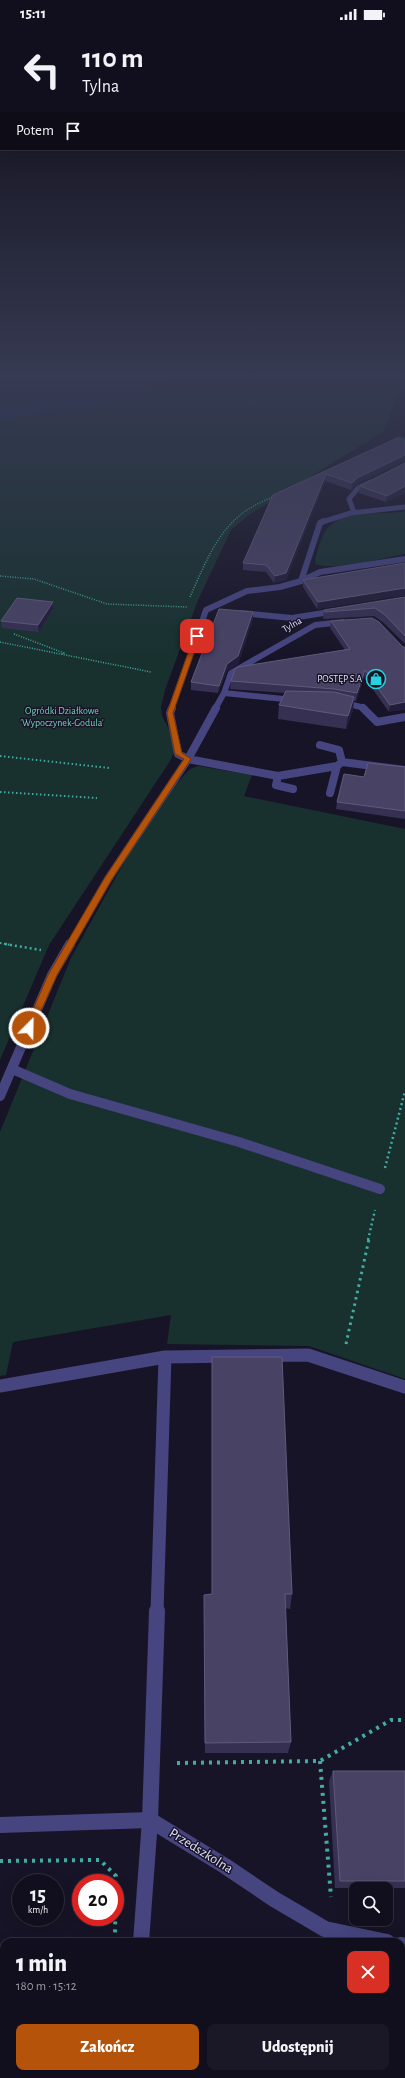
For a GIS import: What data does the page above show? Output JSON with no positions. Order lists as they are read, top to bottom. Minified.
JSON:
{"streets":{"street":["Tylna","Przedszkolna"]},"parks":["Ogródki Działkowe 'Wypoczynek-Godula'"],"places":{"shop":["POSTĘP S.A"]},"page":{"status":"15:11","turn":["110 m","Tylna"],"then":"Potem","speed":"15 km/h","limit":"20","heading":["1 min","180 m · 15:12"],"buttons":["Zakończ","Udostępnij"]}}
